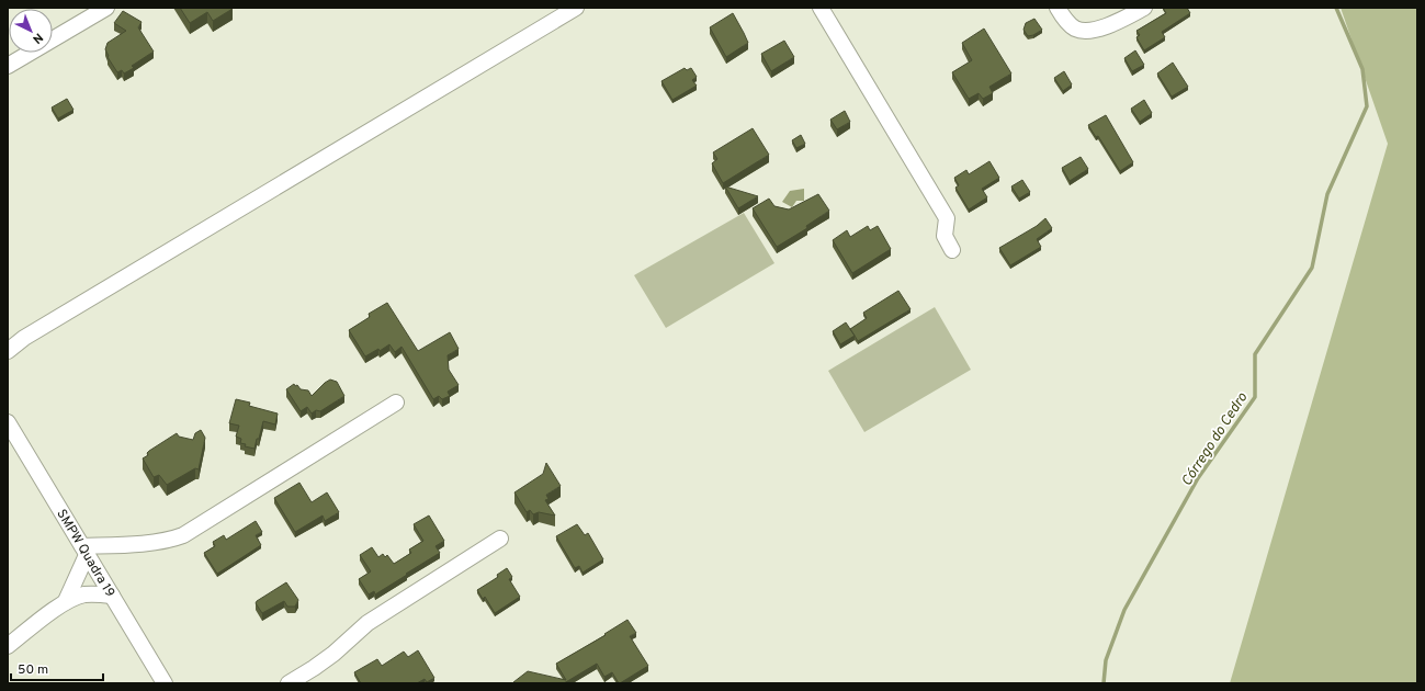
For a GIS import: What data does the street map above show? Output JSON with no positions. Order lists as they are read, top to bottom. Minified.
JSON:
{"streets":{"street":["SMPW Quadra 19"]},"water":["Córrego do Cedro"],"scale_bar":"50 m","north":"bottom right"}
